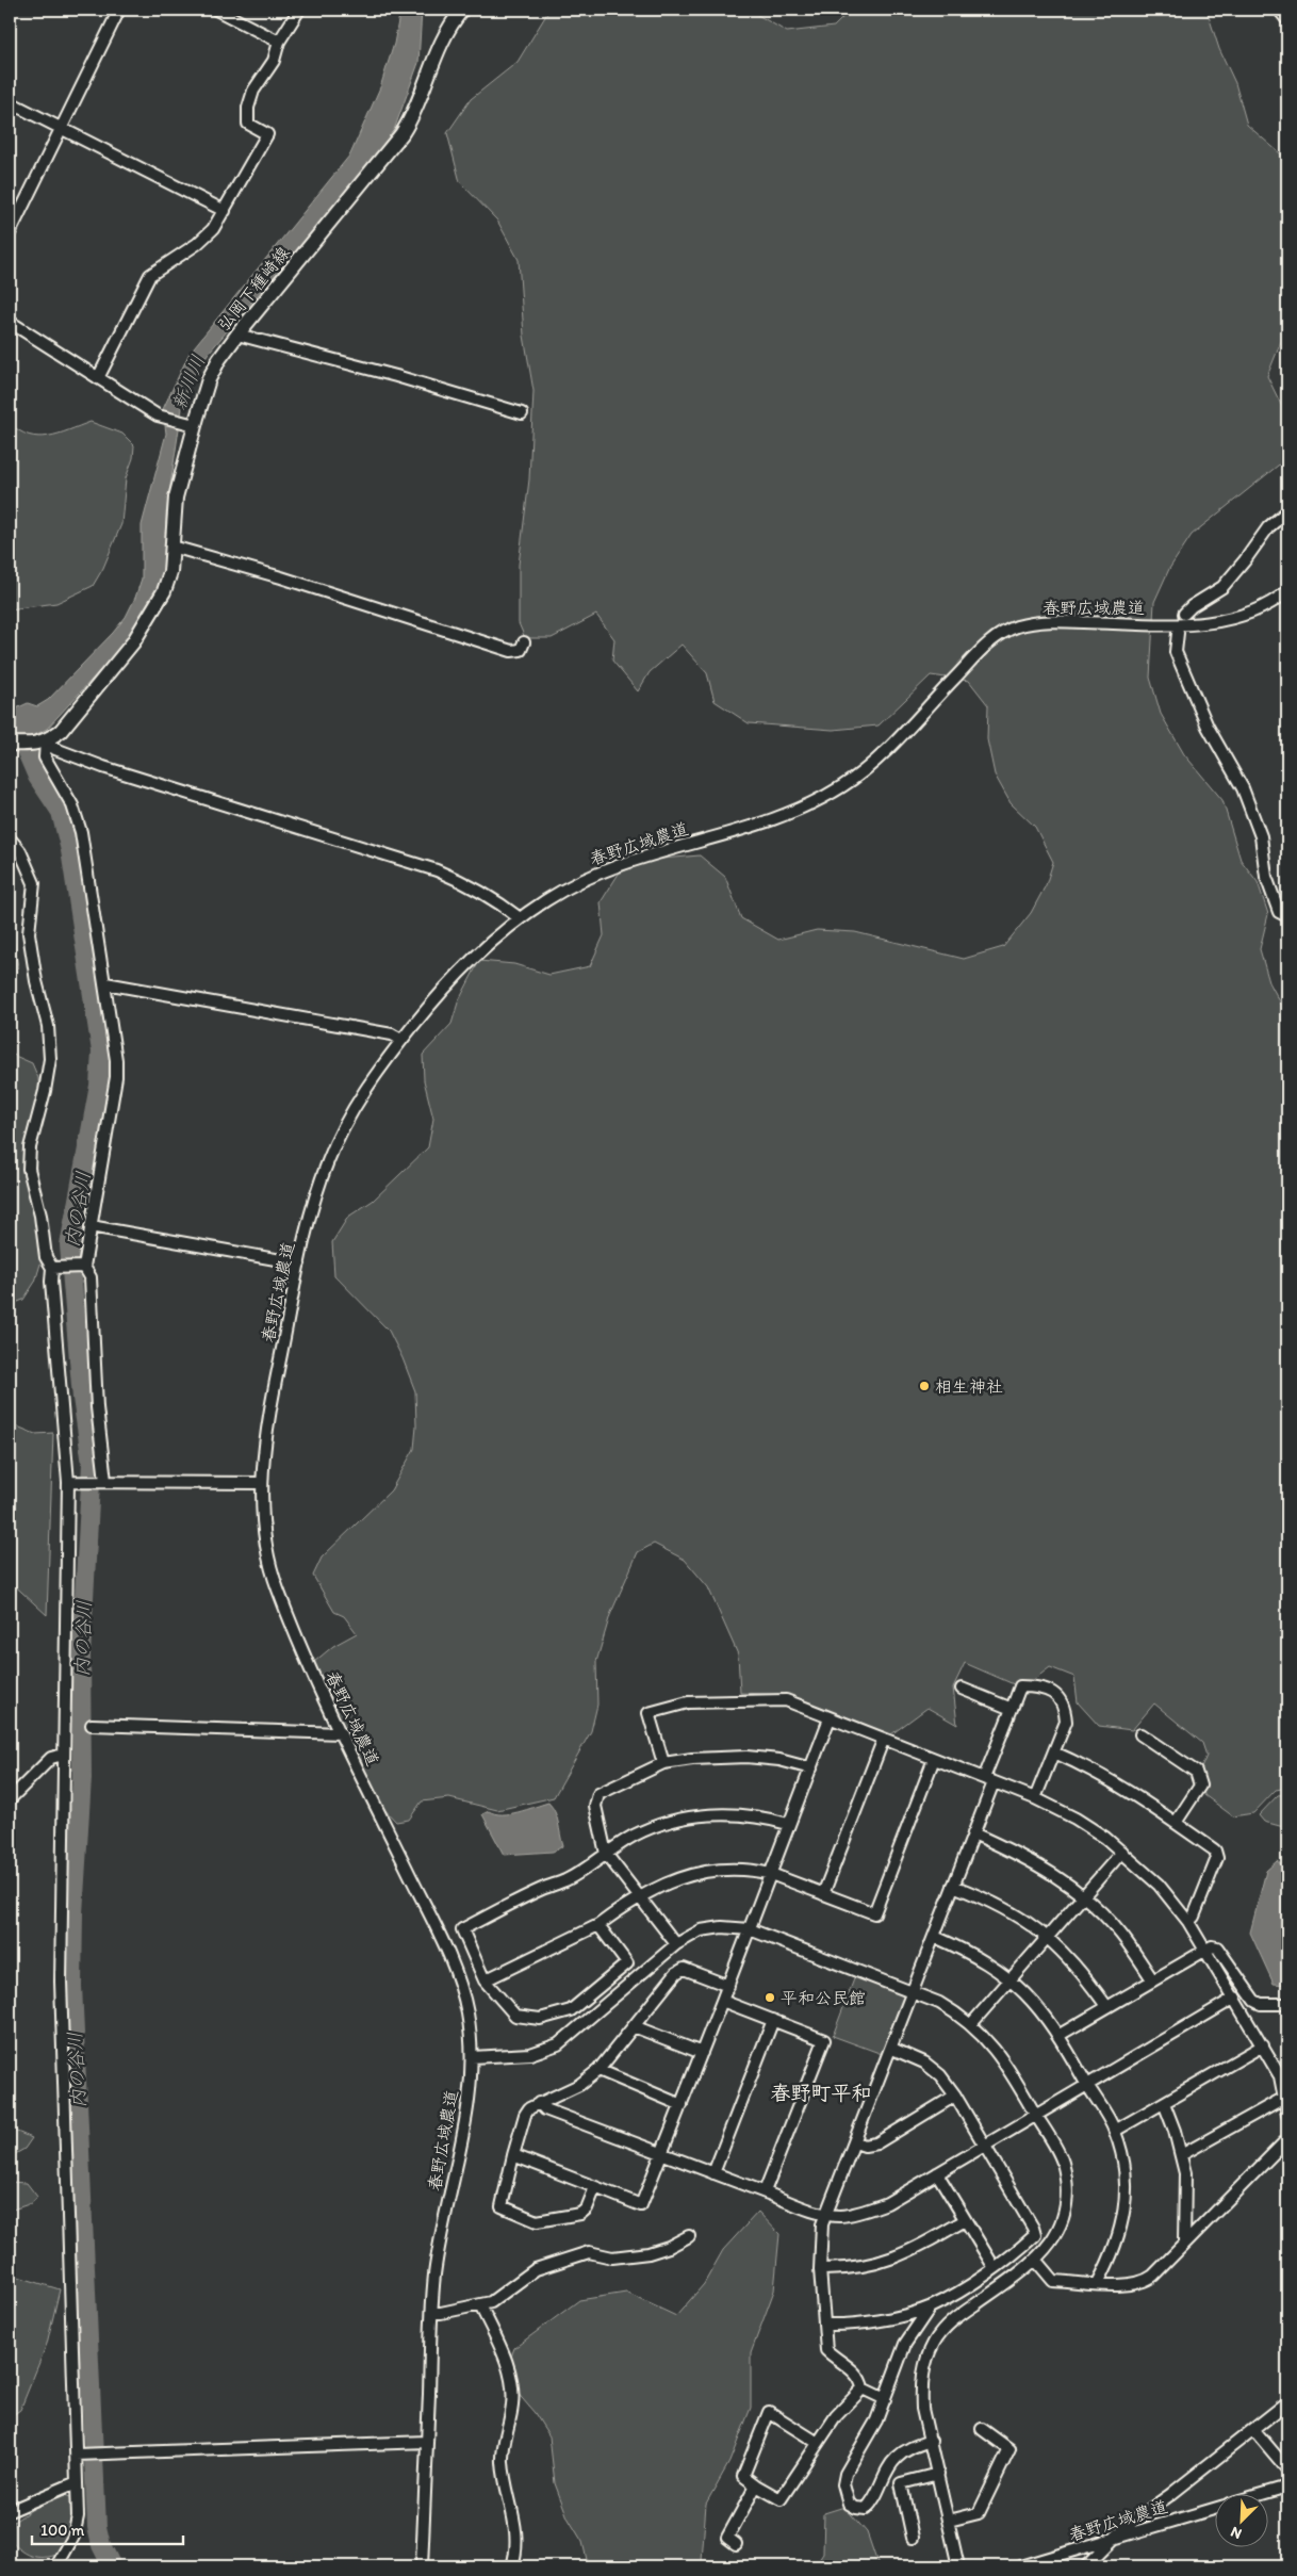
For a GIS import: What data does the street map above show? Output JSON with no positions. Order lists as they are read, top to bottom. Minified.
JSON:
{"streets":{"main road":["弘岡下種崎線"],"street":["春野広域農道"]},"districts":["春野町平和"],"water":["新川川","内の谷川"],"places":["相生神社","平和公民館"],"scale_bar":"100 m","north":"bottom left"}
